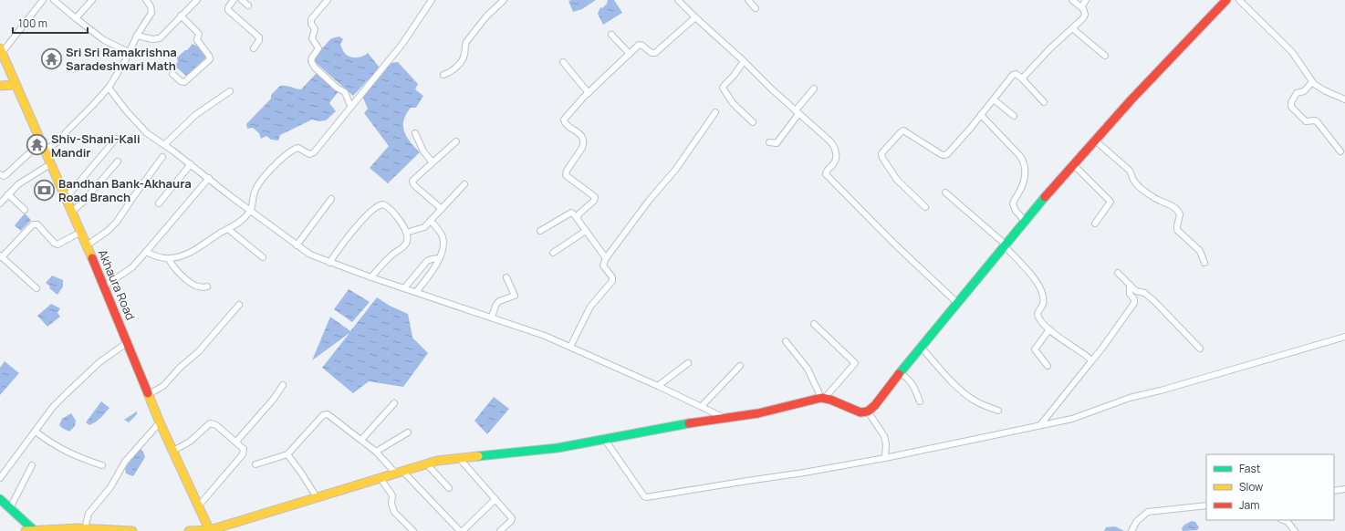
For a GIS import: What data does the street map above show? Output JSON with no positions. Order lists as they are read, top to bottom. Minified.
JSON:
{"streets":{"street":["Akhaura Road"]},"places":{"temple":["Sri Sri Ramakrishna Saradeshwari Math","Shiv-Shani-Kali Mandir"],"bank":["Bandhan Bank-Akhaura Road Branch"]},"legend":["Fast","Slow","Jam"],"scale_bar":"100 m"}
